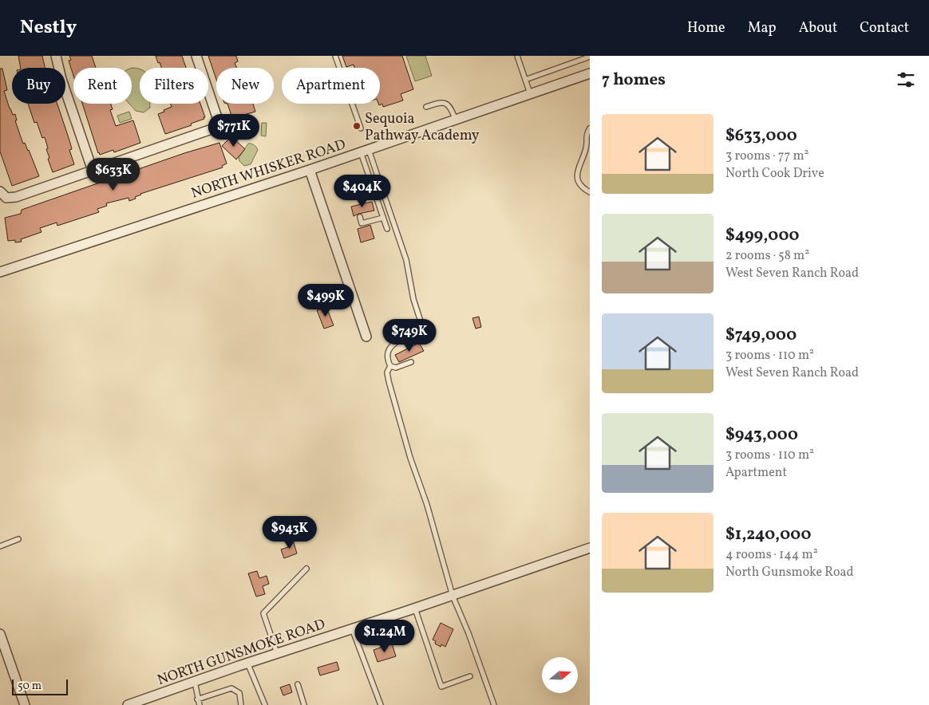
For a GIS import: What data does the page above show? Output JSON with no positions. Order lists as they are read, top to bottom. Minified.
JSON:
{"streets":{"street":["NORTH WHISKER ROAD","NORTH GUNSMOKE ROAD"]},"places":["Sequoia Pathway Academy"],"scale_bar":"50 m","north":"right","page":{"header":"Nestly","nav":["Home","Map","About","Contact"],"heading":"7 homes","chip":["Buy","Rent","Filters","New","Apartment"],"list":[{"name":"$633,000","note":"3 rooms · 77 m² · North Cook Drive"},{"name":"$499,000","note":"2 rooms · 58 m² · West Seven Ranch Road"},{"name":"$749,000","note":"3 rooms · 110 m² · West Seven Ranch Road"},{"name":"$943,000","note":"3 rooms · 110 m² · Apartment"},{"name":"$1,240,000","note":"4 rooms · 144 m² · North Gunsmoke Road"}],"price":["$771K","$633K","$404K","$499K","$749K","$943K","$1.24M"],"scale":"50 m"}}
